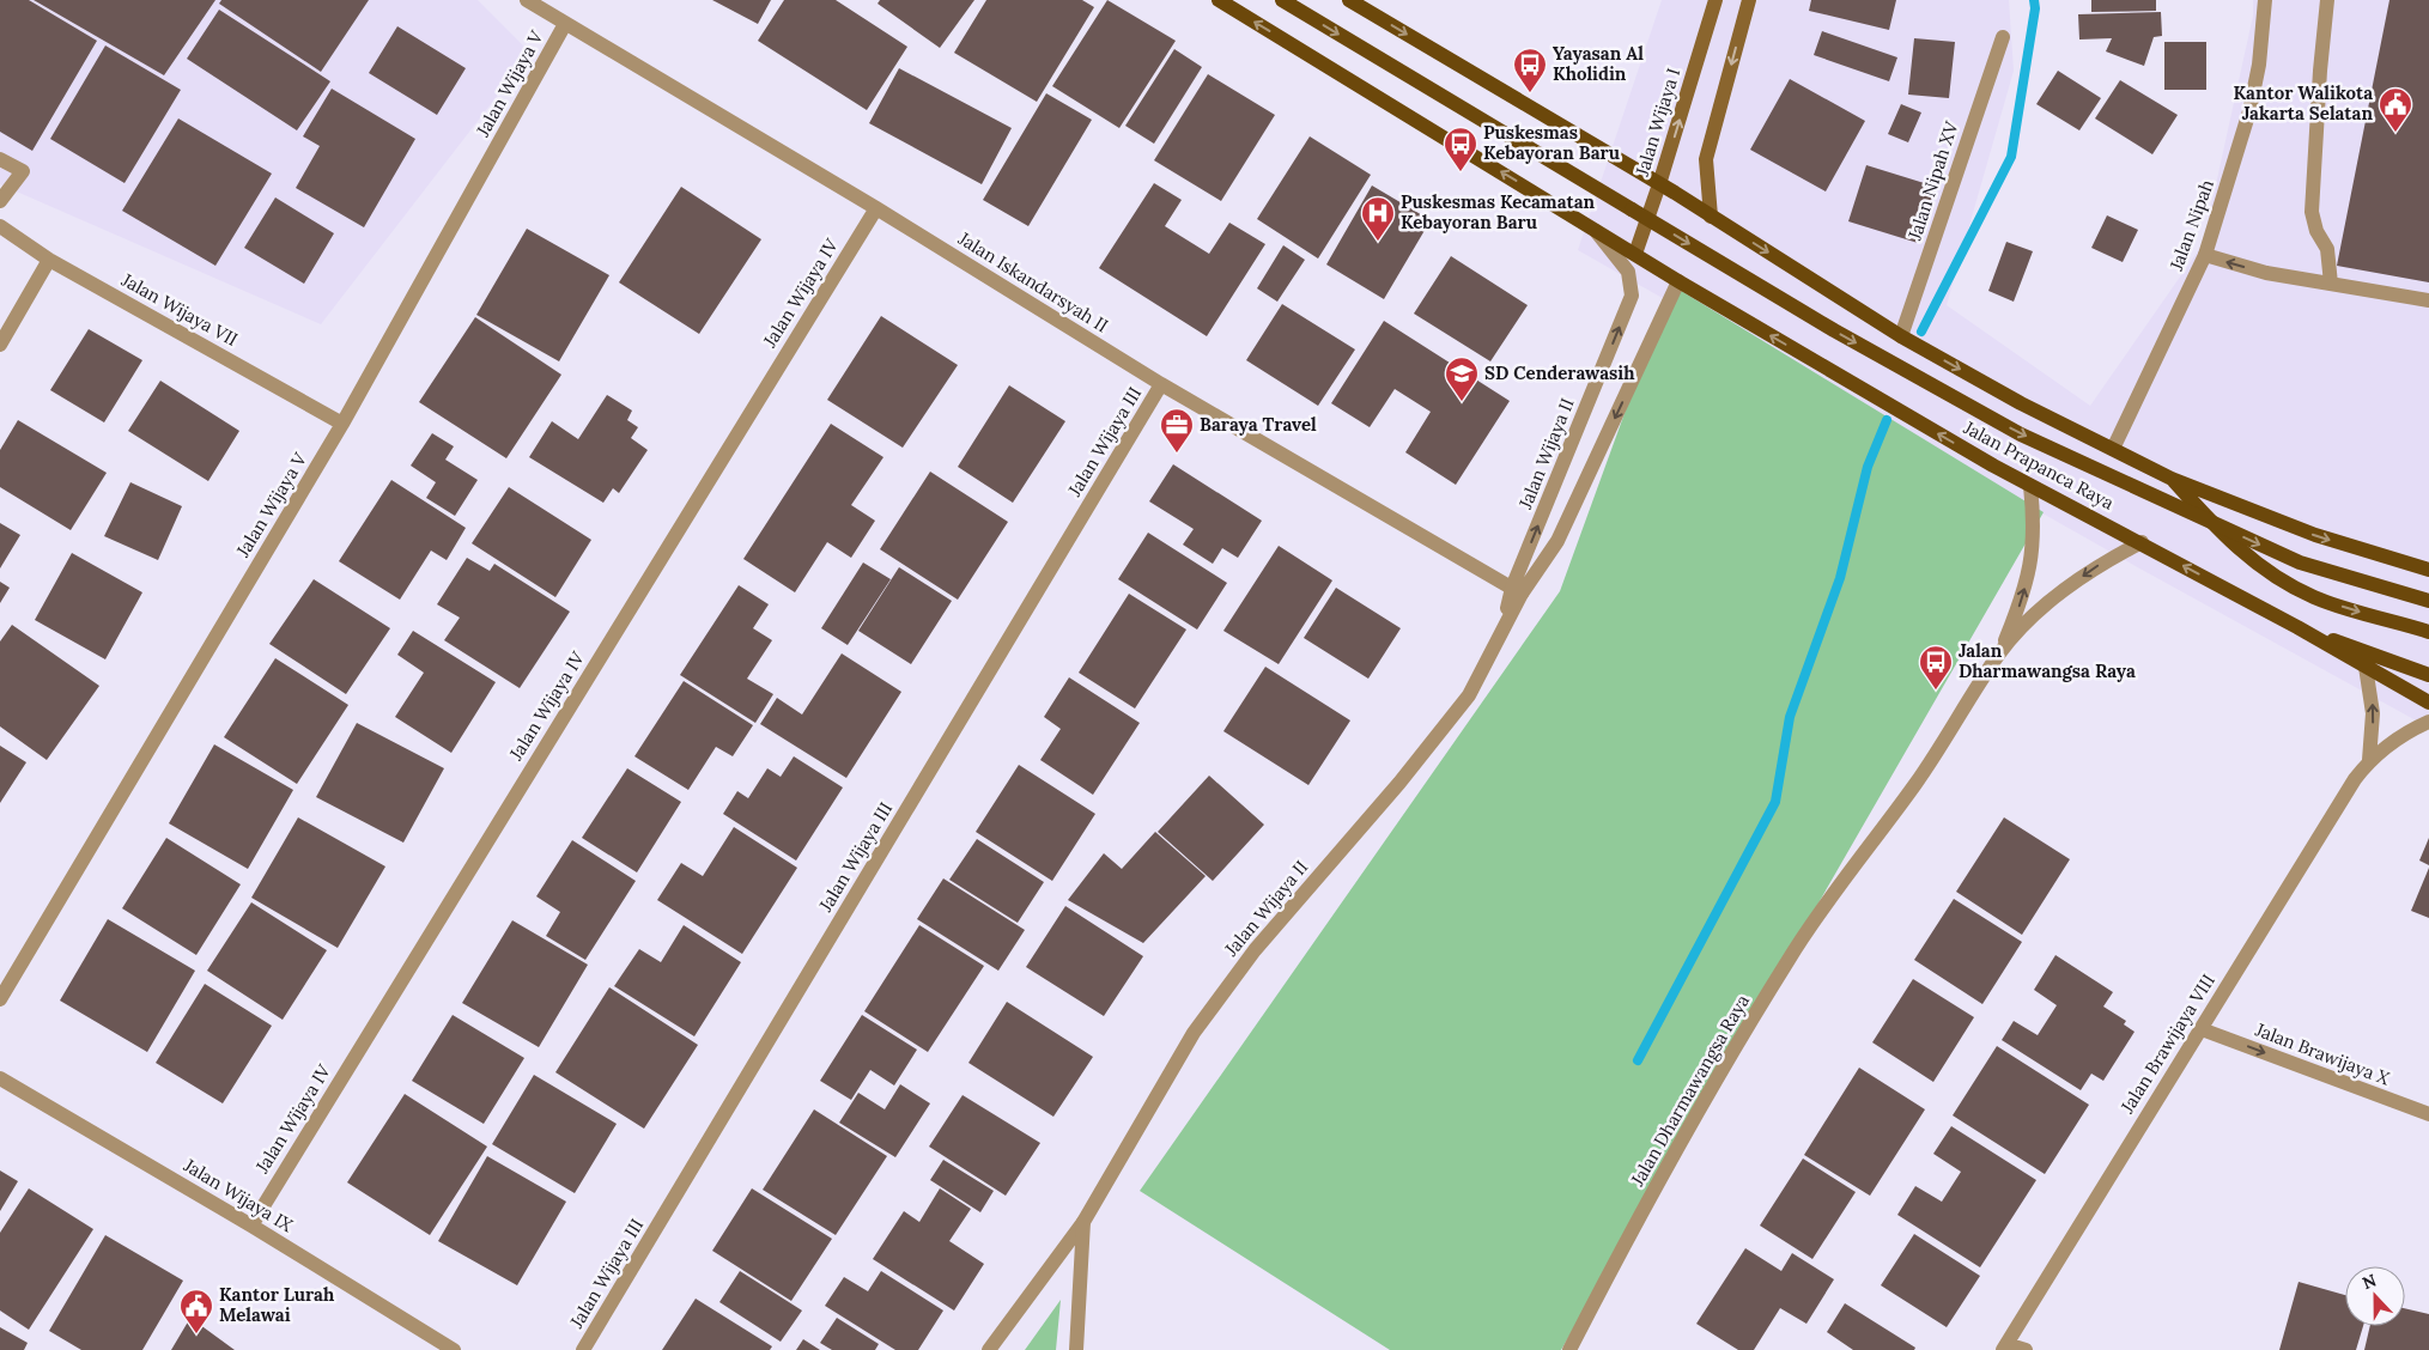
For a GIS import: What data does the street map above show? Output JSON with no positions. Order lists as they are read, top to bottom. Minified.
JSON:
{"streets":{"main road":["Jalan Wijaya I","Jalan Prapanca Raya"],"street":["Jalan Wijaya V","Jalan Nipah XV","Jalan Nipah","Jalan Iskandarsyah II","Jalan Wijaya IV","Jalan Wijaya VII","Jalan Wijaya III","Jalan Wijaya II","Jalan Brawijaya VIII","Jalan Brawijaya X","Jalan Dharmawangsa Raya","Jalan Wijaya IX"]},"crossings":[["Jalan Wijaya V","Jalan Iskandarsyah II"],["Jalan Wijaya V","Jalan Wijaya VII"],["Jalan Wijaya I","Jalan Prapanca Raya"],["Jalan Iskandarsyah II","Jalan Wijaya IV"],["Jalan Iskandarsyah II","Jalan Wijaya III"],["Jalan Iskandarsyah II","Jalan Wijaya II"],["Jalan Wijaya IV","Jalan Wijaya IX"],["Jalan Wijaya II","Jalan Prapanca Raya"],["Jalan Prapanca Raya","Jalan Dharmawangsa Raya"],["Jalan Brawijaya VIII","Jalan Brawijaya X"]],"one_way":["Jalan Brawijaya X"],"places":{"bus stop":["Yayasan Al Kholidin","Puskesmas Kebayoran Baru","Jalan Dharmawangsa Raya"],"public building":["Kantor Walikota Jakarta Selatan","Kantor Lurah Melawai"],"hospital":["Puskesmas Kecamatan Kebayoran Baru"],"school or university":["SD Cenderawasih"],"office":["Baraya Travel"]},"north":"top"}
